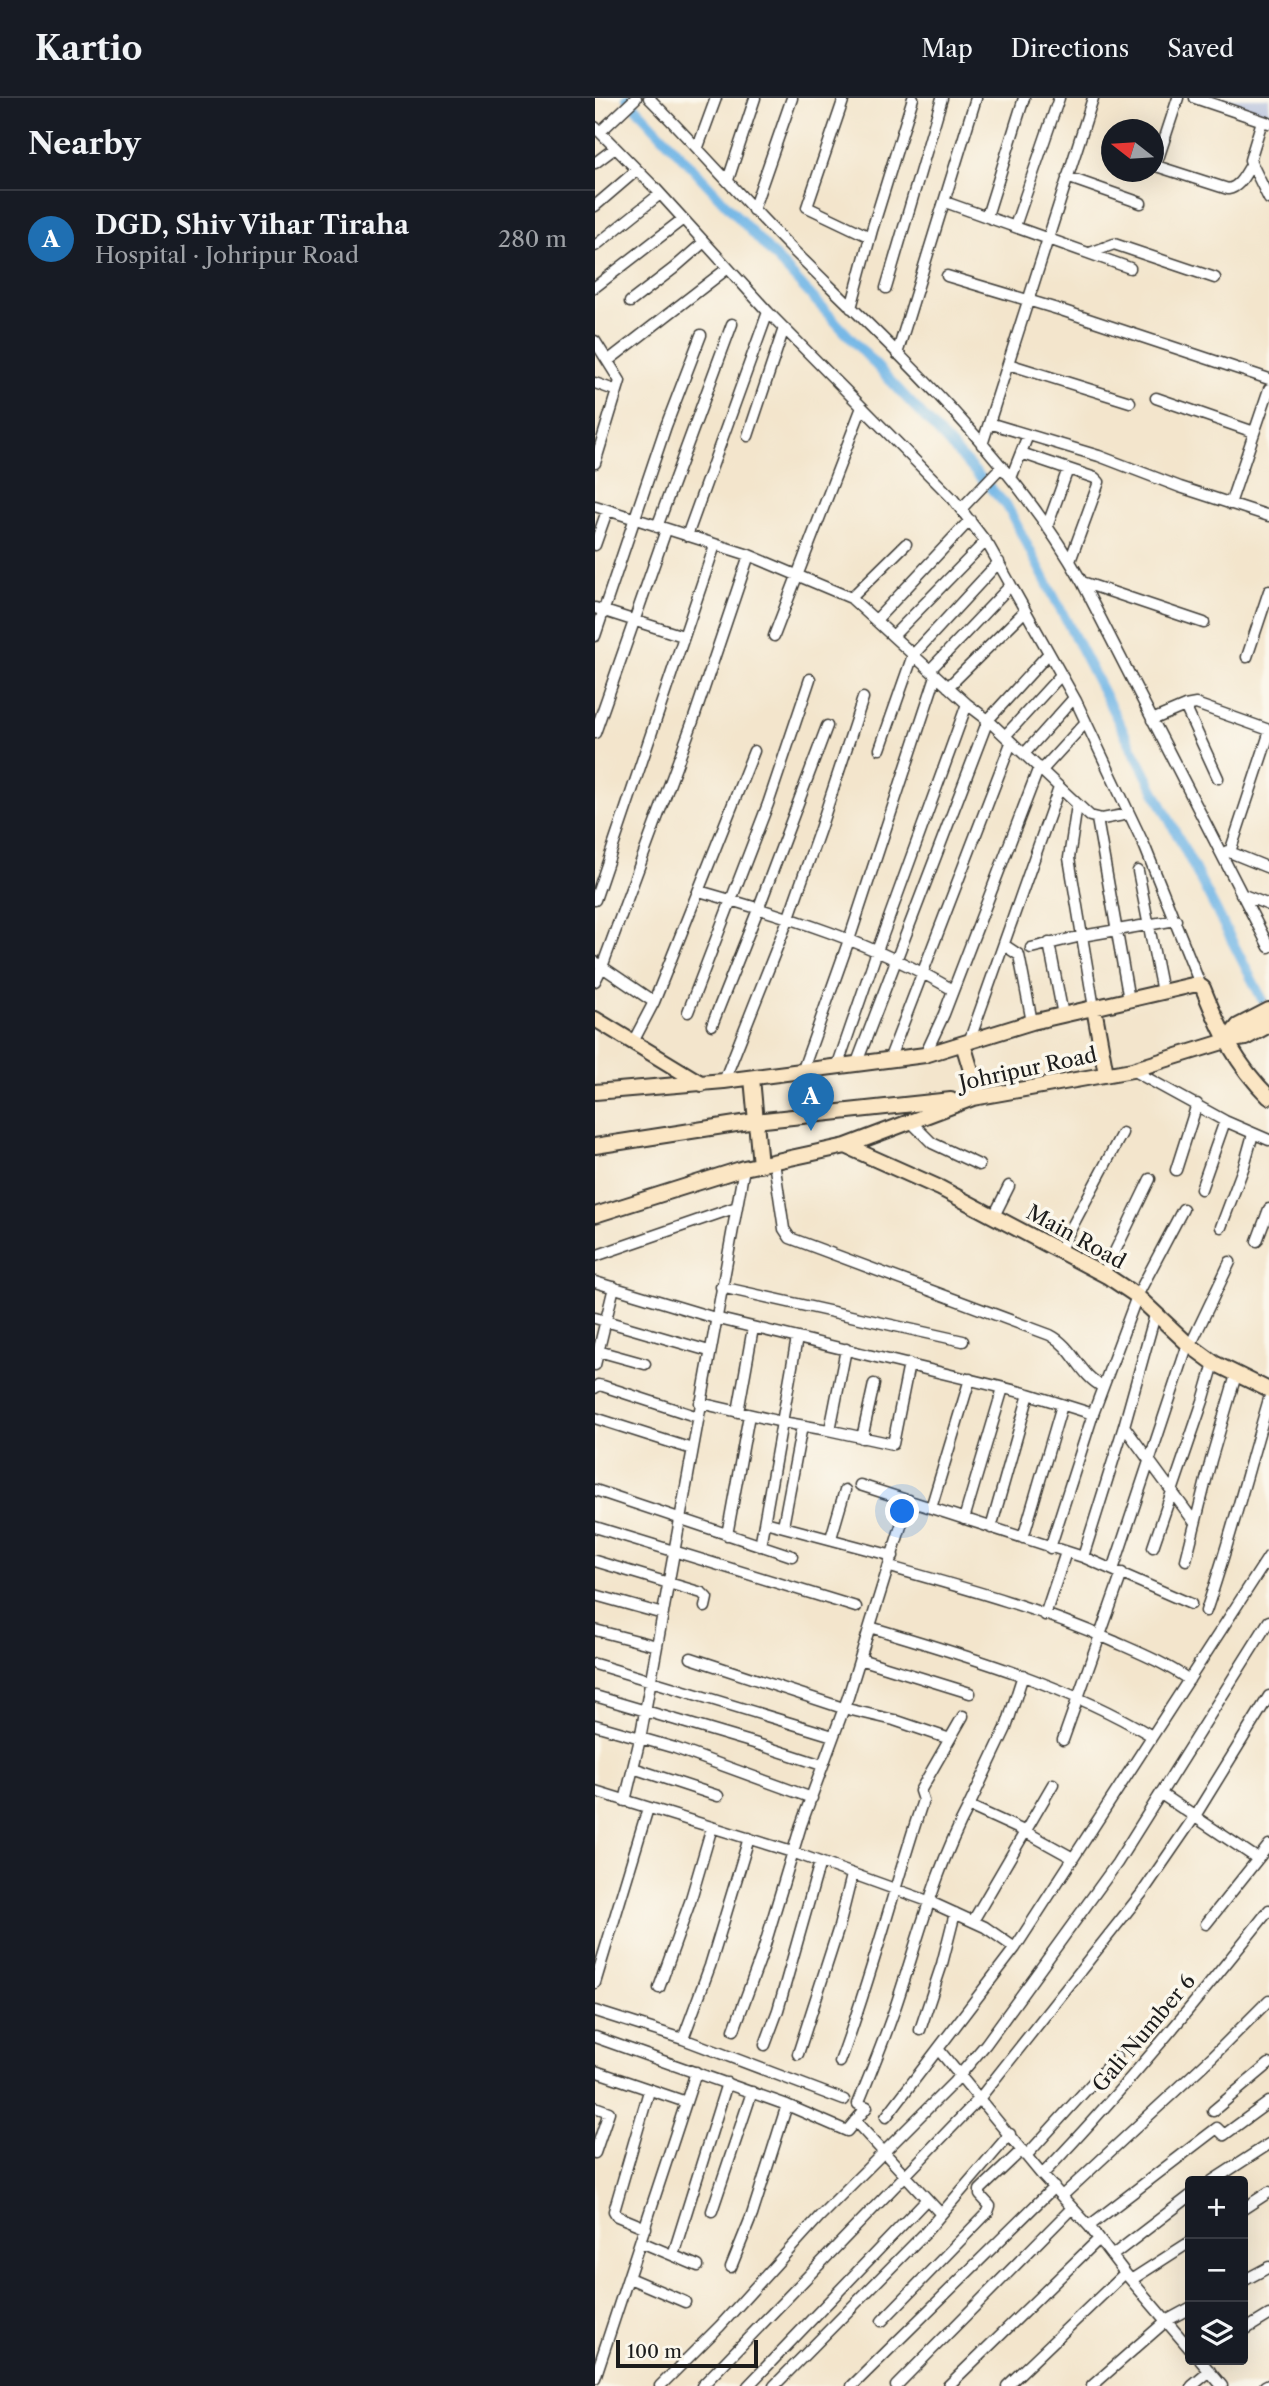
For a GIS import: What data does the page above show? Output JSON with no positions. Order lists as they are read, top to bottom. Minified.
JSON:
{"streets":{"street":["Johripur Road","Main Road","Gali Number 6"]},"crossings":[["Johripur Road","Main Road"]],"scale_bar":"100 m","north":"left","page":{"header":"Kartio","nav":["Map","Directions","Saved"],"heading":"Nearby","list":[{"mark":"A","name":"DGD, Shiv Vihar Tiraha","note":"Hospital · Johripur Road","value":"280 m"}],"pins":"A","map_buttons":["+","−"],"scale":"100 m"}}
